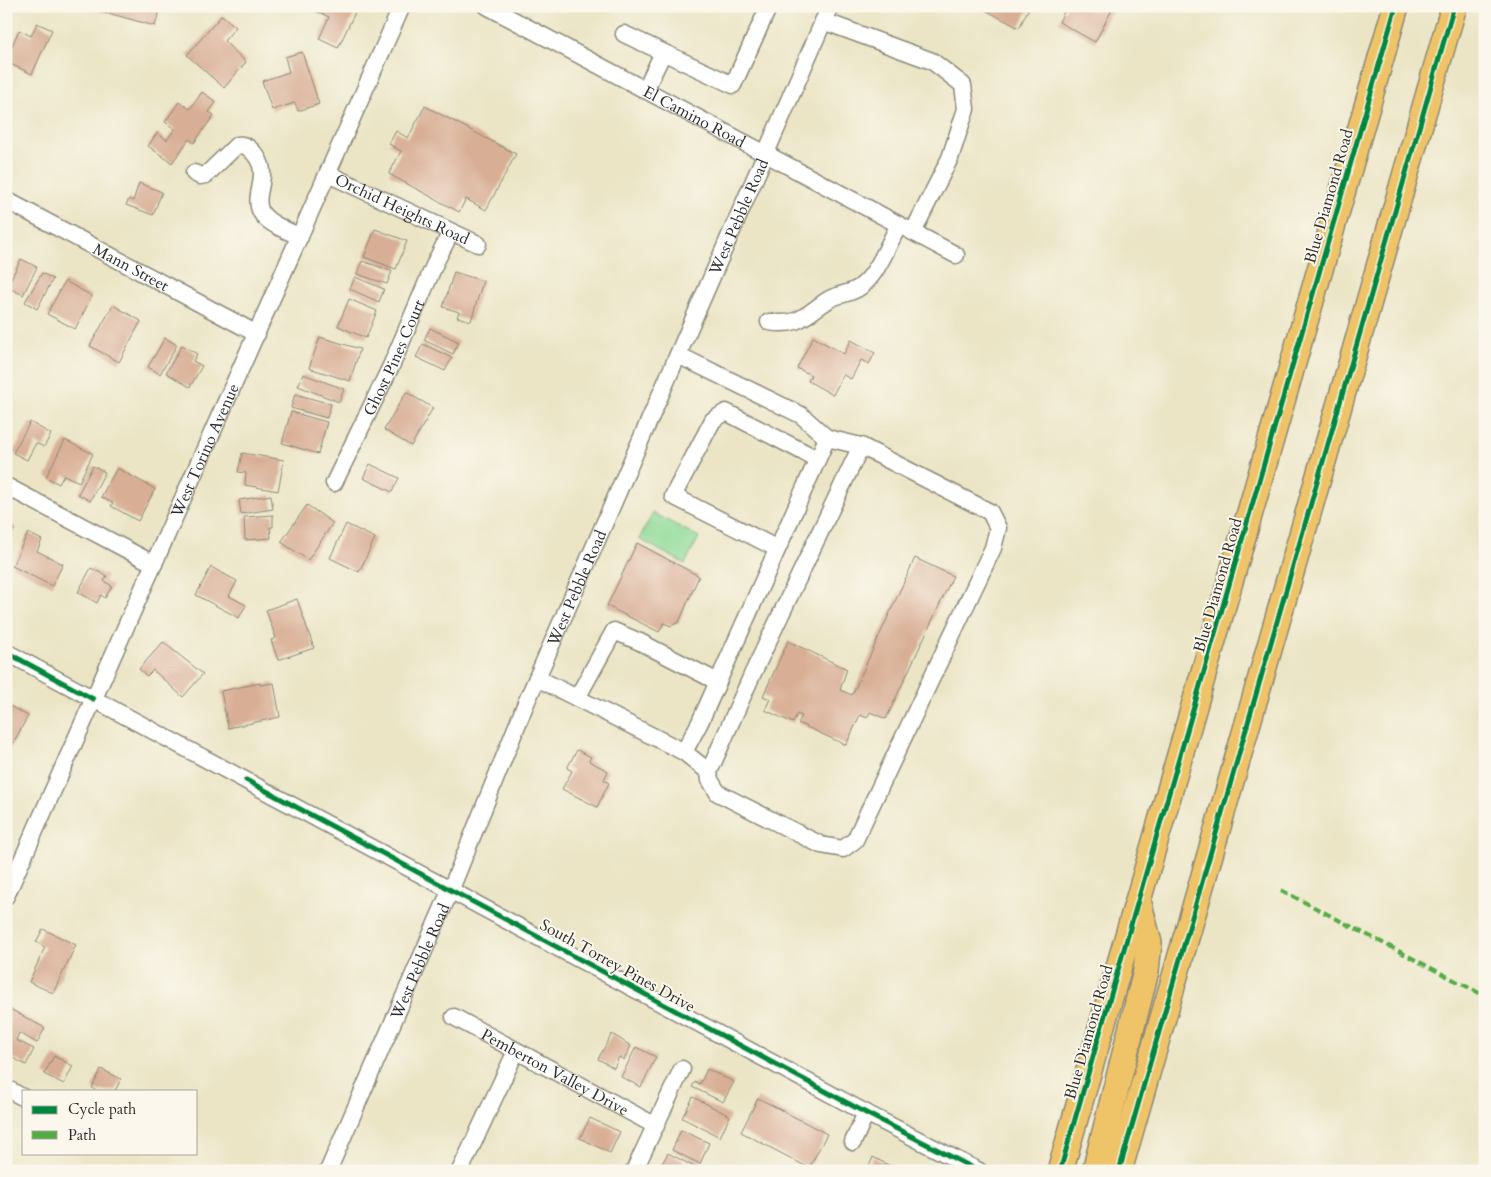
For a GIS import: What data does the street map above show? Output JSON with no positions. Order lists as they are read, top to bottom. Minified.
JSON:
{"streets":{"highway":["Blue Diamond Road"],"street":["El Camino Road","Orchid Heights Road","West Pebble Road","Mann Street","Ghost Pines Court","West Torino Avenue","South Torrey Pines Drive","Pemberton Valley Drive"]},"crossings":[["El Camino Road","West Pebble Road"],["Orchid Heights Road","Ghost Pines Court"],["Orchid Heights Road","West Torino Avenue"],["West Pebble Road","South Torrey Pines Drive"],["Mann Street","West Torino Avenue"],["West Torino Avenue","South Torrey Pines Drive"]],"legend":["Cycle path","Path"]}
